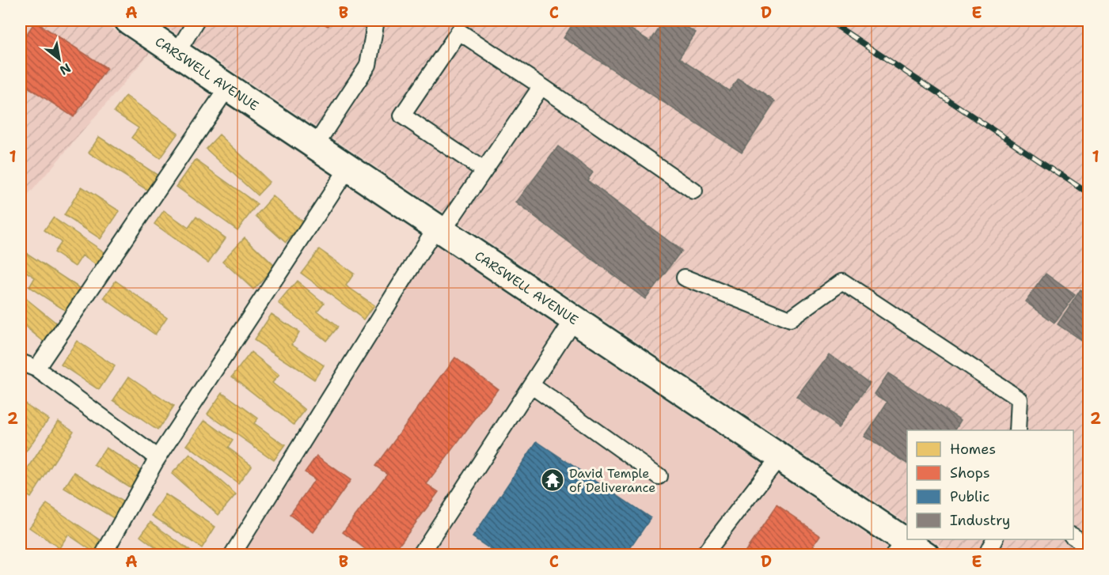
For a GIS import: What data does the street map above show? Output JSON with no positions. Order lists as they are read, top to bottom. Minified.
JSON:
{"streets":{"street":["CARSWELL AVENUE"]},"places":{"temple":["David Temple of Deliverance"]},"legend":["Homes","Shops","Public","Industry"],"north":"bottom right","grid":{"columns":["A","B","C","D","E"],"rows":["1","2"]}}
